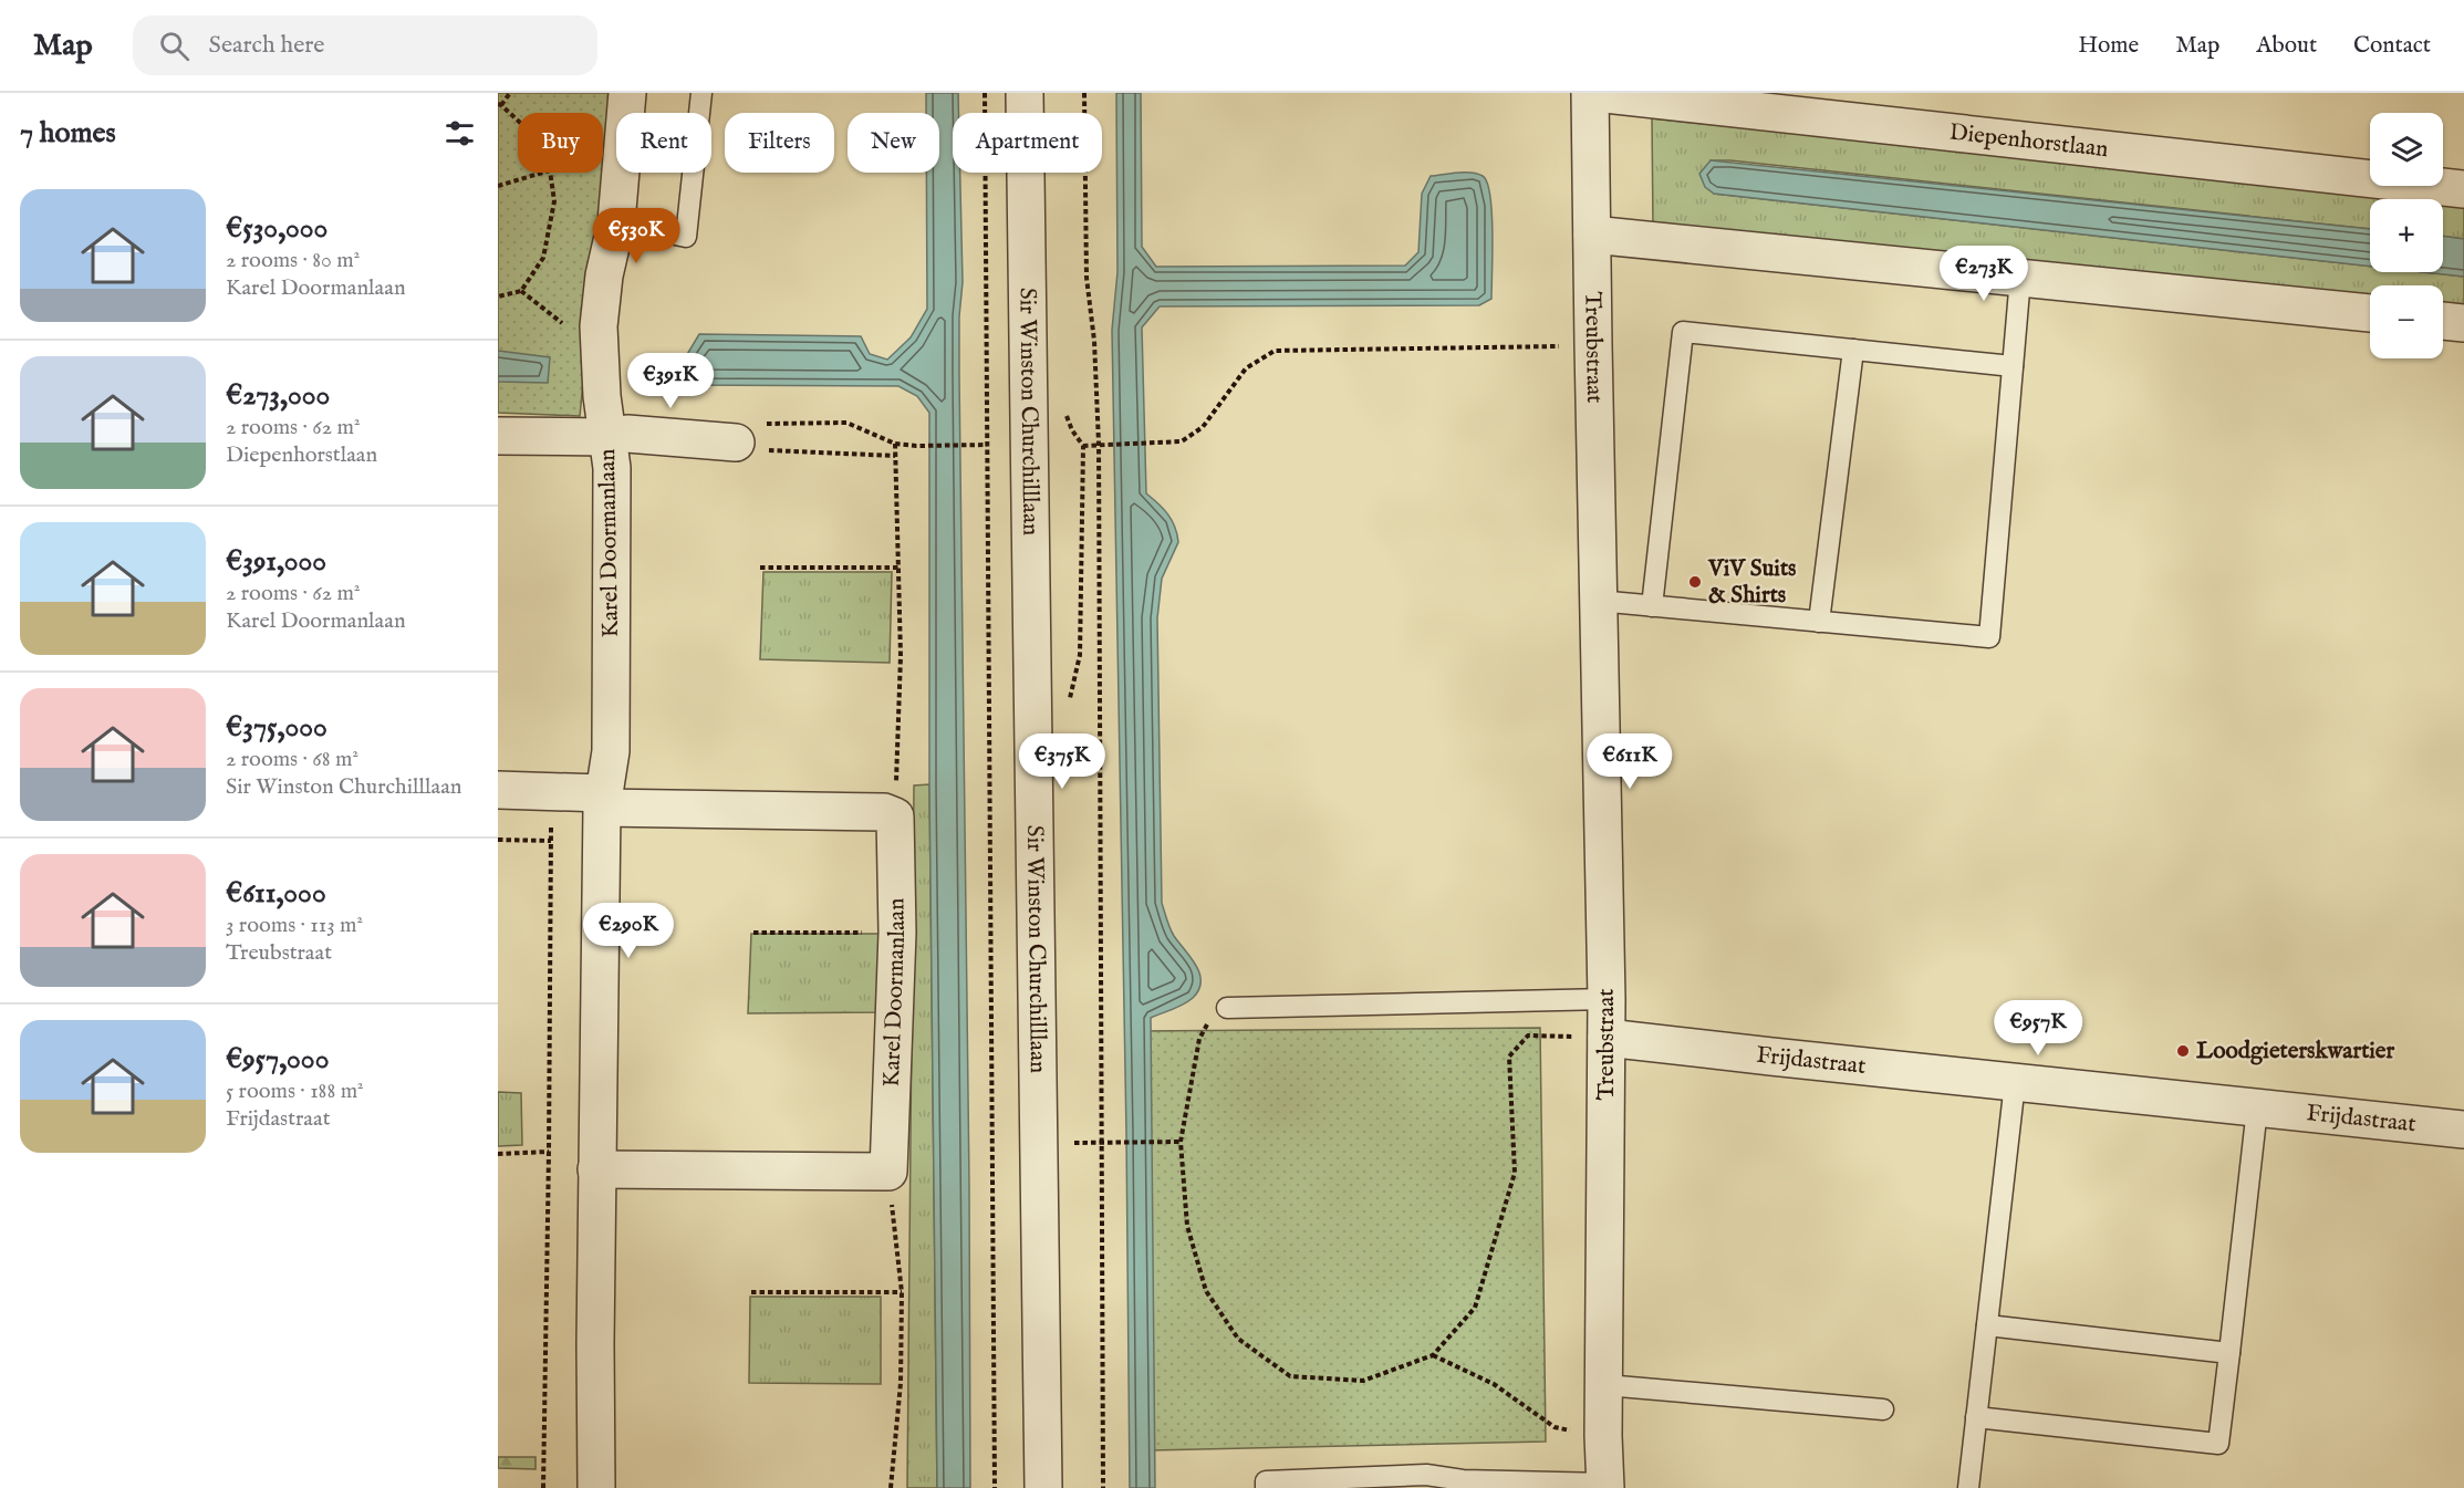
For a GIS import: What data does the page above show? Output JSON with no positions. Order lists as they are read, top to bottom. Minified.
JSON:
{"streets":{"street":["Diepenhorstlaan","Treubstraat","Sir Winston Churchilllaan","Karel Doormanlaan","Frijdastraat"]},"crossings":[["Treubstraat","Frijdastraat"]],"places":["ViV Suits & Shirts","Loodgieterskwartier"],"page":{"header":"Map","search":"Search here","nav":["Home","Map","About","Contact"],"heading":"7 homes","map_buttons":["+","−"],"chip":["Buy","Rent","Filters","New","Apartment"],"list":[{"name":"€530,000","note":"2 rooms · 80 m² · Karel Doormanlaan"},{"name":"€273,000","note":"2 rooms · 62 m² · Diepenhorstlaan"},{"name":"€391,000","note":"2 rooms · 62 m² · Karel Doormanlaan"},{"name":"€375,000","note":"2 rooms · 68 m² · Sir Winston Churchilllaan"},{"name":"€611,000","note":"3 rooms · 113 m² · Treubstraat"},{"name":"€957,000","note":"5 rooms · 188 m² · Frijdastraat"}],"price":["€530K","€273K","€391K","€375K","€611K","€290K","€957K"]}}
